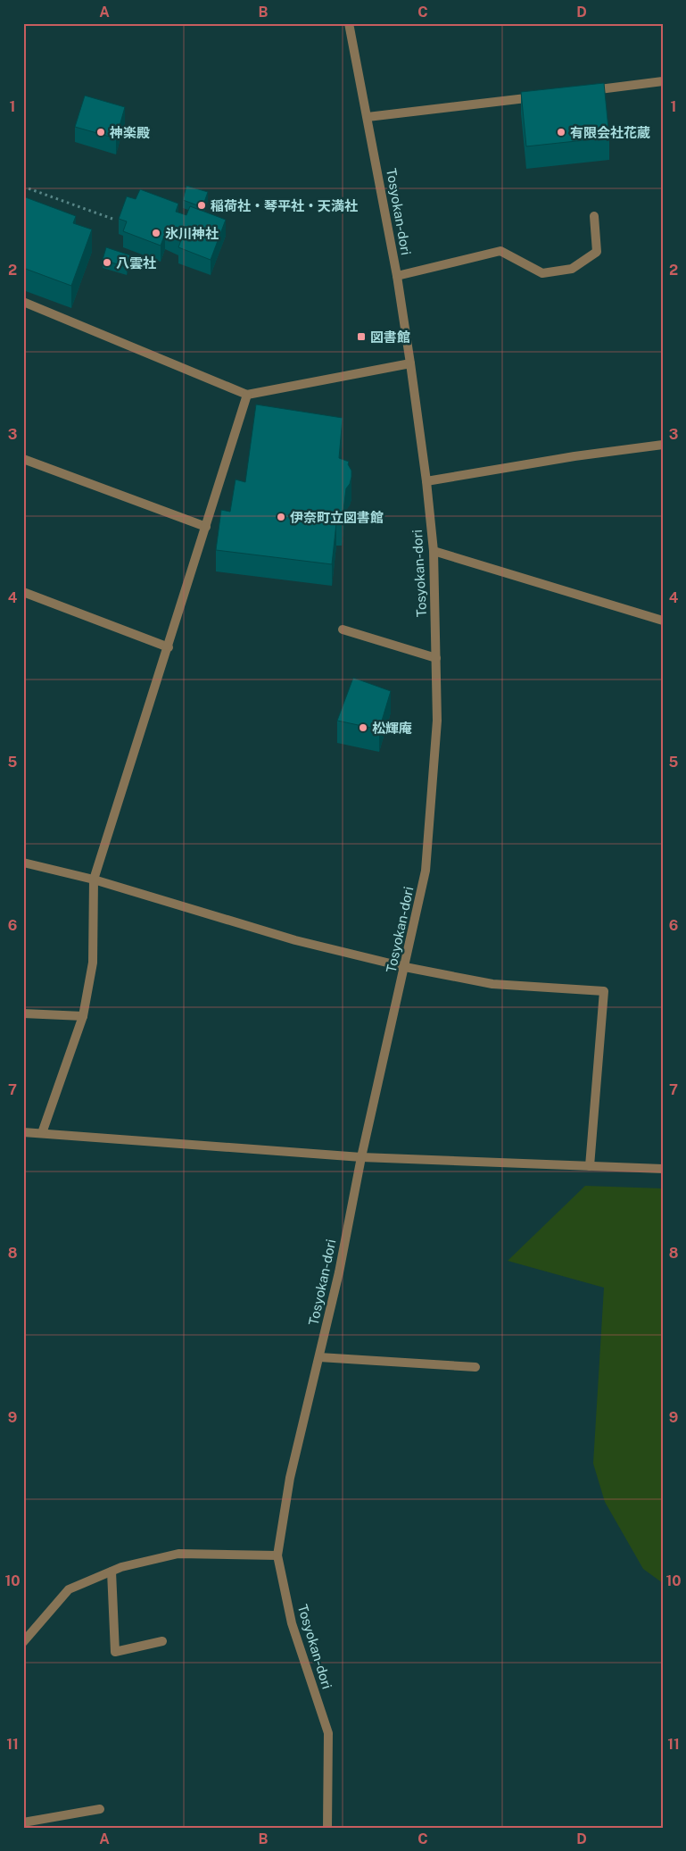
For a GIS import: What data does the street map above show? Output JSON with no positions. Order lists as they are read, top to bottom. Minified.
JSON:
{"streets":{"street":["Tosyokan-dori"]},"places":{"other":["神楽殿","有限会社花蔵","稲荷社・琴平社・天満社","氷川神社","八雲社","伊奈町立図書館","松輝庵"],"transit":["図書館"]},"grid":{"columns":["A","B","C","D"],"rows":["1","2","3","4","5","6","7","8","9","10","11"]}}
